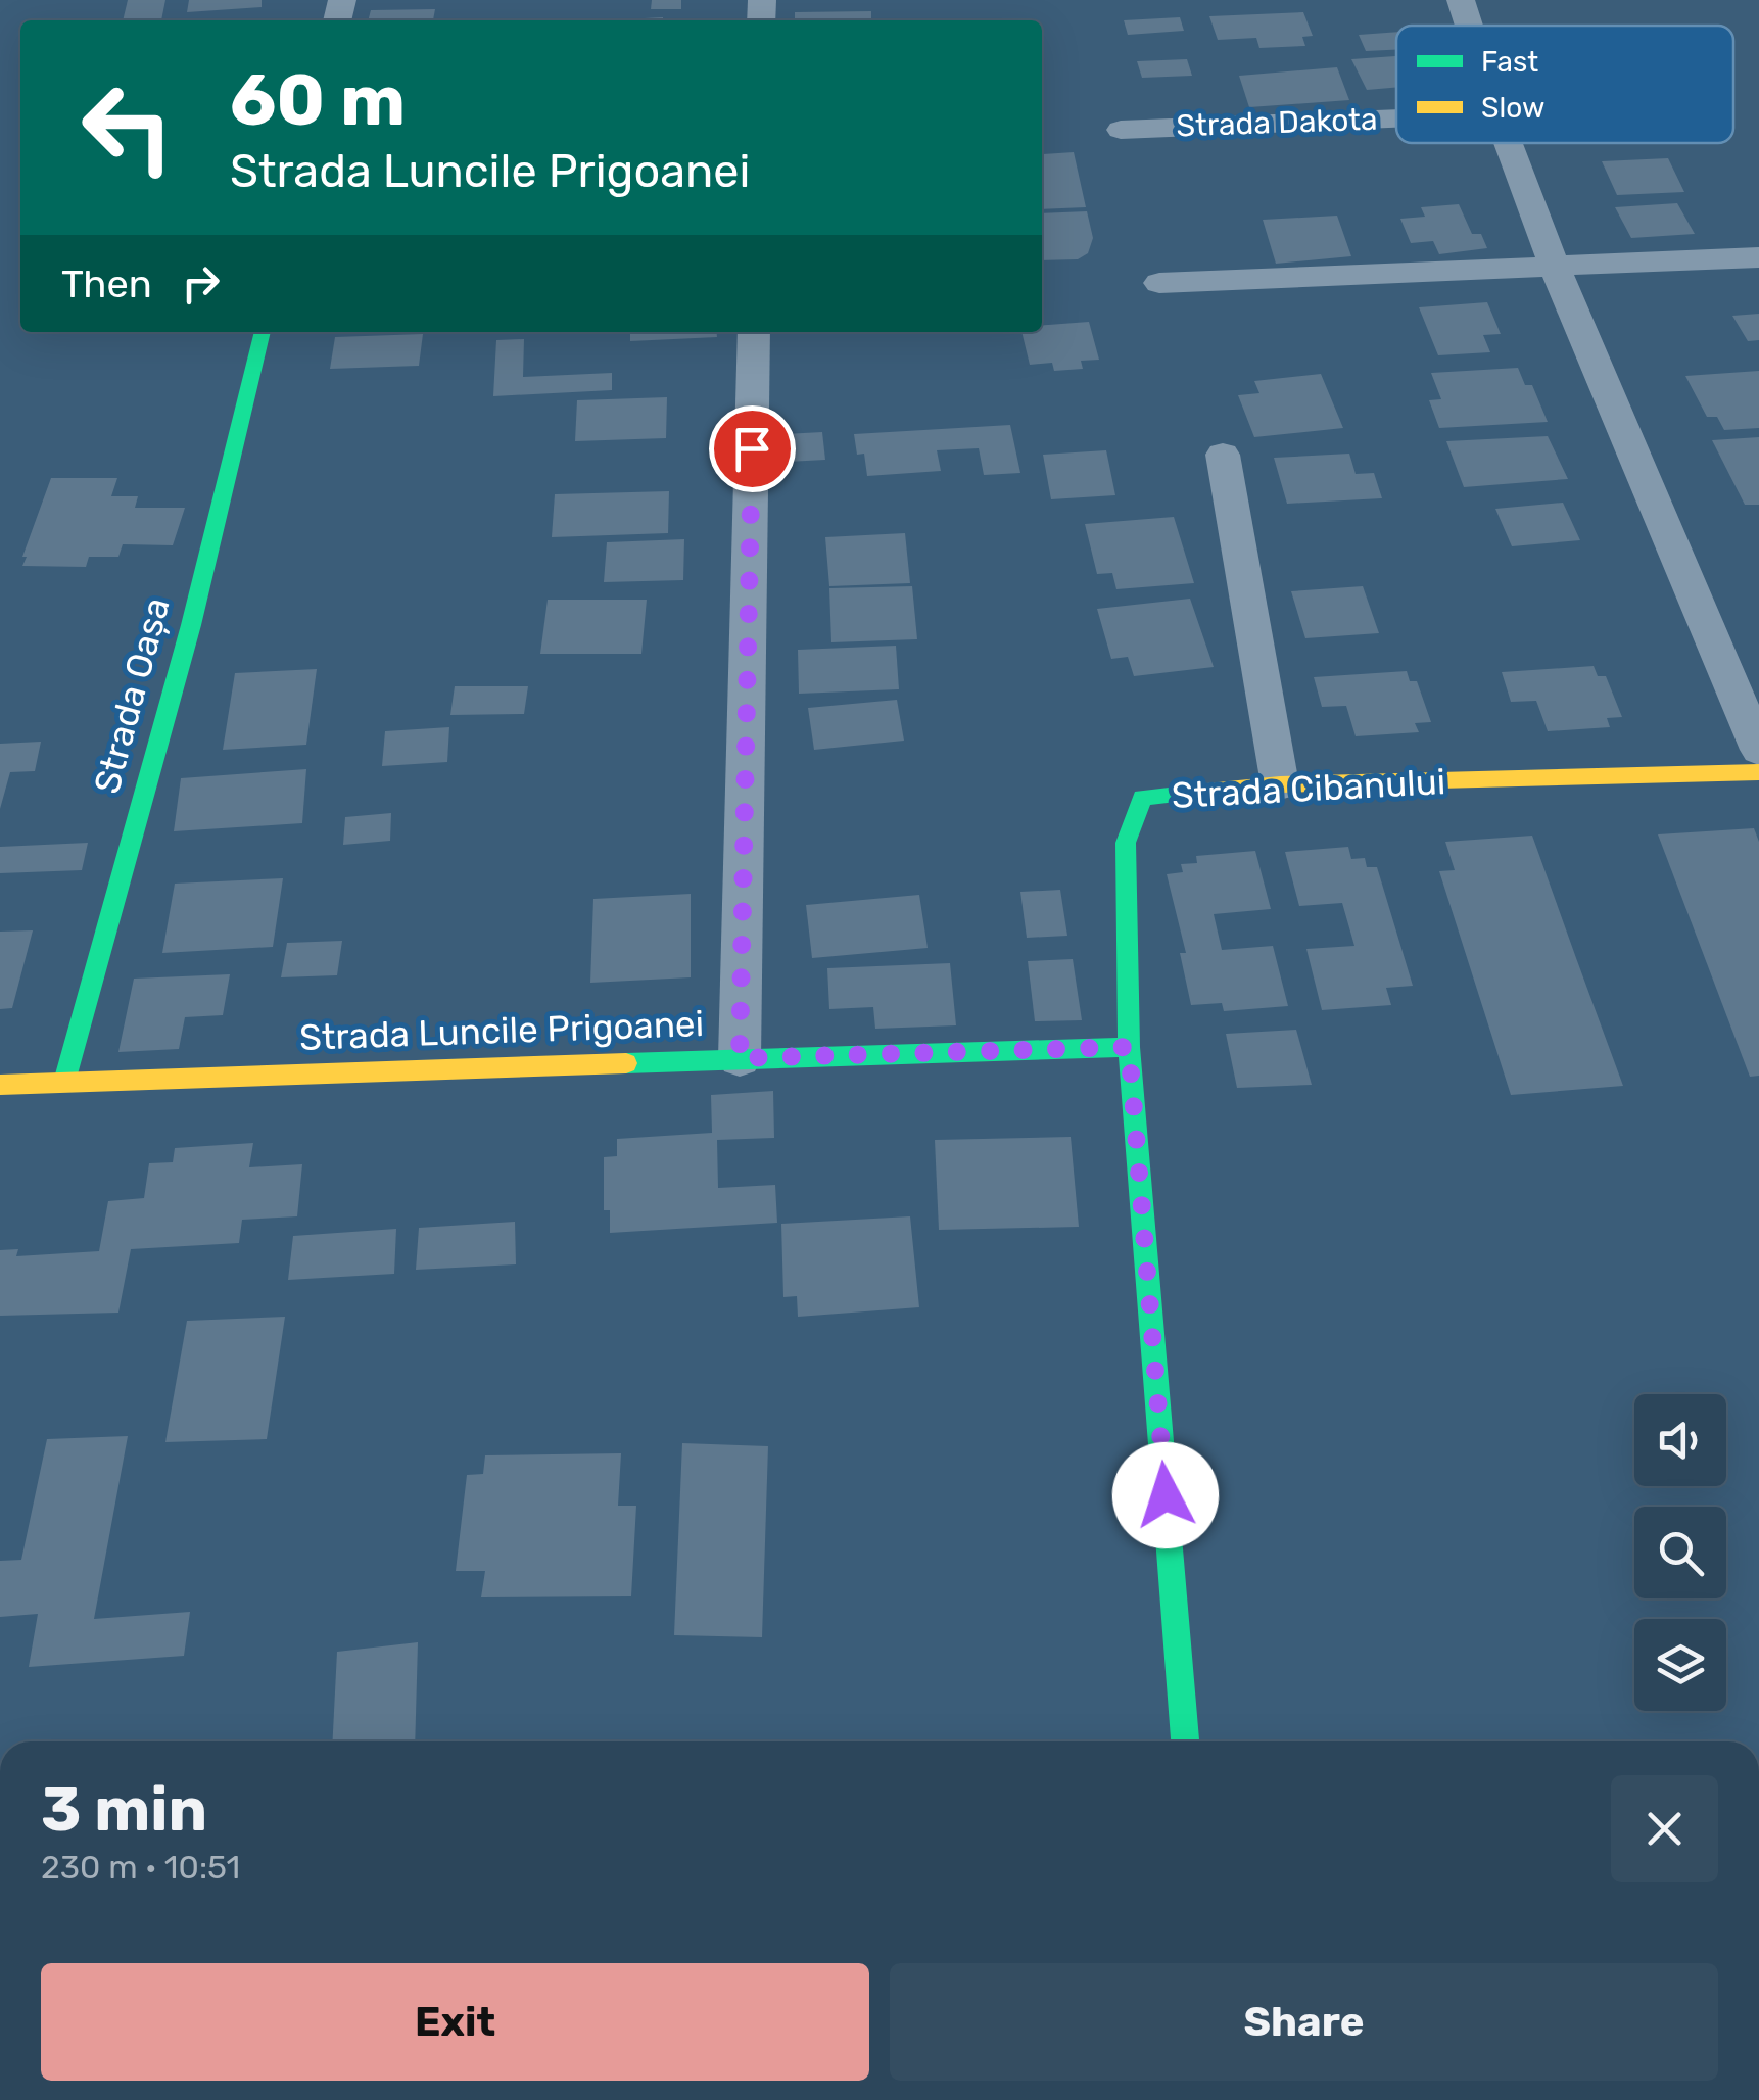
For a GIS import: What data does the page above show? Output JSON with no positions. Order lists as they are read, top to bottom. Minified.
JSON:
{"streets":{"street":["Strada Dakota","Strada Oașa","Strada Cibanului","Strada Luncile Prigoanei"]},"crossings":[["Strada Oașa","Strada Luncile Prigoanei"],["Strada Cibanului","Strada Luncile Prigoanei"]],"legend":["Fast","Slow"],"page":{"turn":["60 m","Strada Luncile Prigoanei"],"then":"Then","heading":["3 min","230 m · 10:51"],"buttons":["Exit","Share"]}}
